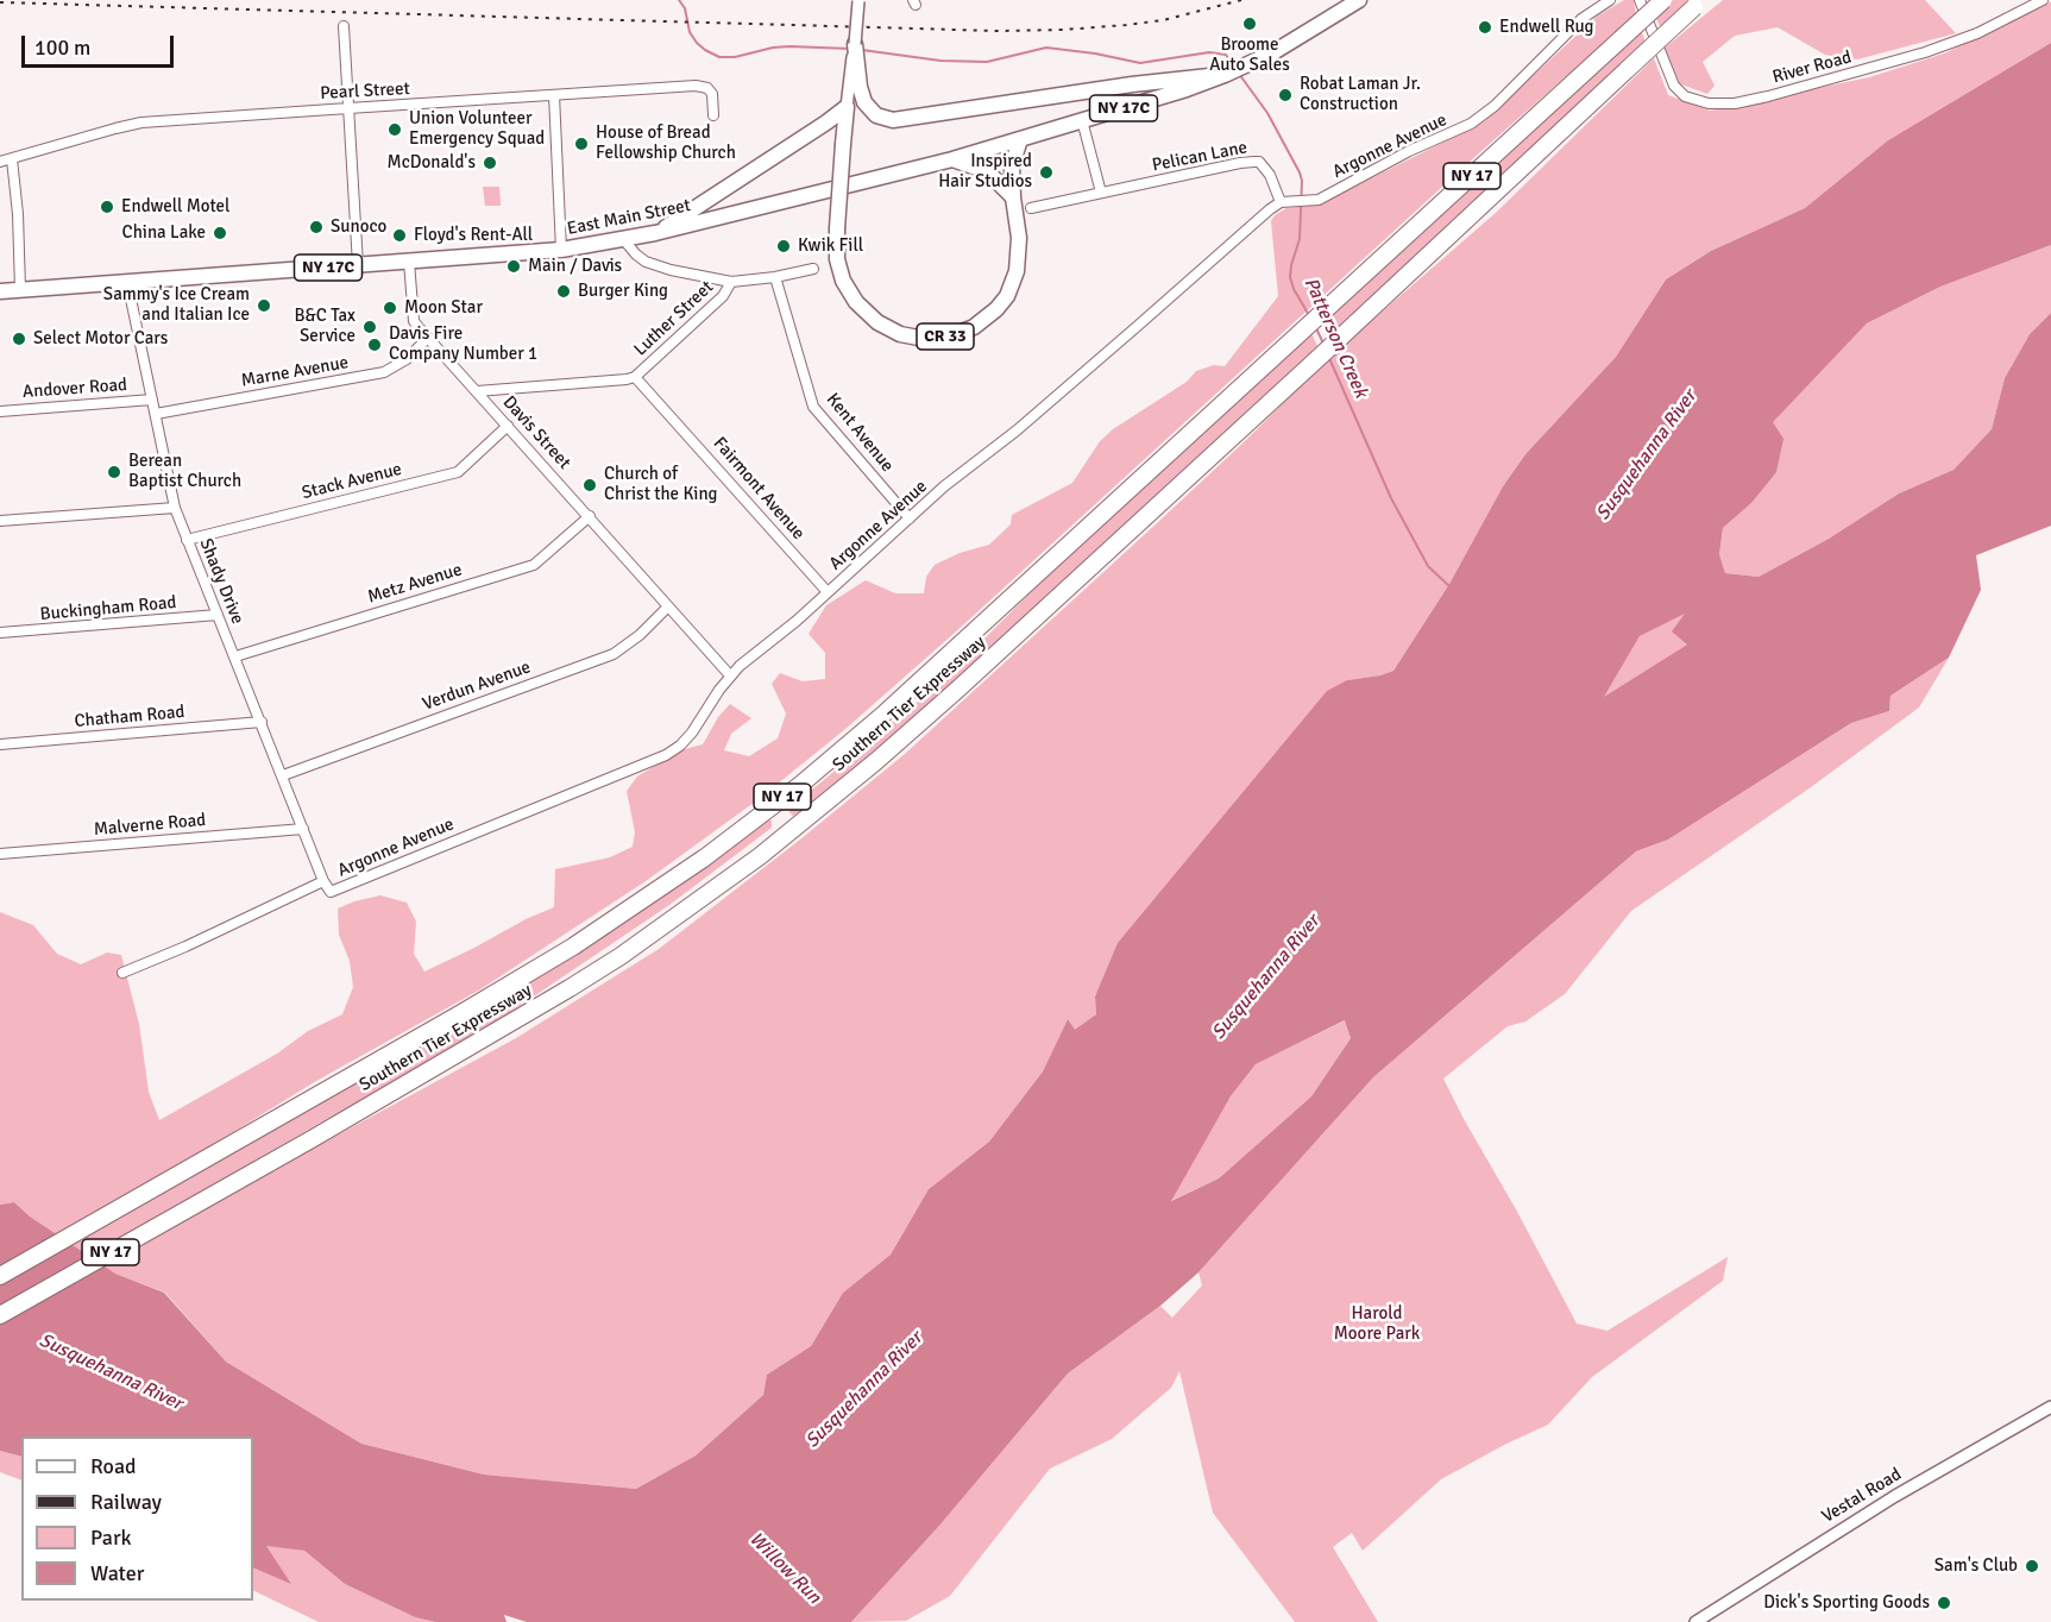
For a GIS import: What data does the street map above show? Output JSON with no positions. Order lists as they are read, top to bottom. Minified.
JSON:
{"streets":{"highway":["NY 17","Southern Tier Expressway"],"main road":["NY 17C","East Main Street","CR 33"],"street":["River Road","Pearl Street","Argonne Avenue","Pelican Lane","Luther Street","Marne Avenue","Andover Road","Davis Street","Kent Avenue","Stack Avenue","Fairmont Avenue","Shady Drive","Metz Avenue","Buckingham Road","Verdun Avenue","Chatham Road","Malverne Road","Vestal Road"]},"crossings":[["Argonne Avenue","Pelican Lane"],["Argonne Avenue","Davis Street"],["Argonne Avenue","Kent Avenue"],["Argonne Avenue","Fairmont Avenue"],["Argonne Avenue","Shady Drive"],["East Main Street","CR 33"],["East Main Street","Davis Street"],["East Main Street","Shady Drive"],["Luther Street","Fairmont Avenue"],["Marne Avenue","Davis Street"],["Marne Avenue","Shady Drive"],["Andover Road","Shady Drive"],["Davis Street","Stack Avenue"],["Davis Street","Metz Avenue"],["Davis Street","Verdun Avenue"],["Stack Avenue","Shady Drive"],["Shady Drive","Metz Avenue"],["Shady Drive","Buckingham Road"],["Shady Drive","Verdun Avenue"],["Shady Drive","Chatham Road"],["Shady Drive","Malverne Road"]],"water":["Patterson Creek","Susquehanna River","Willow Run"],"parks":["Harold Moore Park"],"places":["Broome Auto Sales","Endwell Rug","Robat Laman Jr. Construction","Union Volunteer Emergency Squad","House of Bread Fellowship Church","McDonald's","Inspired Hair Studios","Endwell Motel","Sunoco","China Lake","Floyd's Rent-All","Kwik Fill","Main / Davis","Burger King","Sammy's Ice Cream and Italian Ice","Moon Star","B&C Tax Service","Select Motor Cars","Davis Fire Company Number 1","Berean Baptist Church","Church of Christ the King","Sam's Club","Dick's Sporting Goods"],"legend":["Road","Railway","Park","Water"],"scale_bar":"100 m"}
